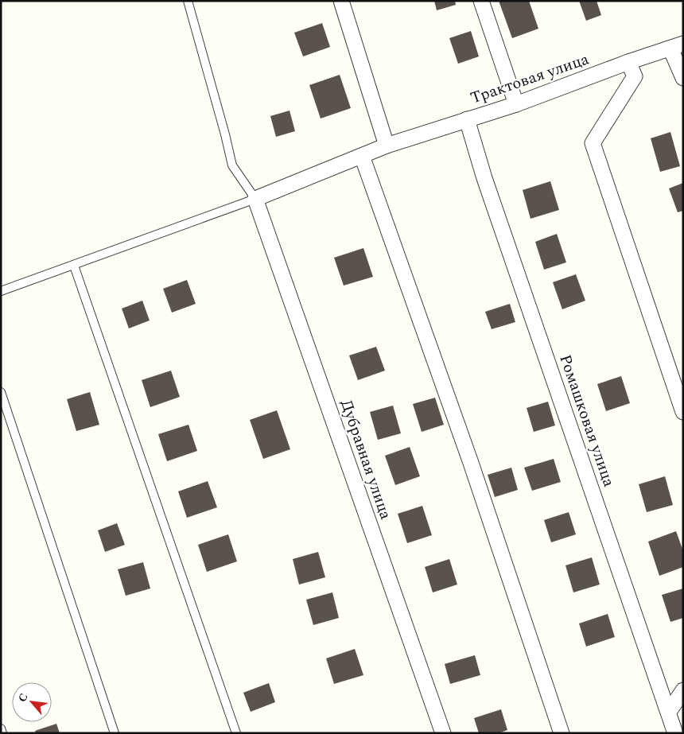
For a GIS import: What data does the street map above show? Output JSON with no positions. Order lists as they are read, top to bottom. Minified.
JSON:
{"streets":{"street":["Трактовая улица","Ромашковая улица","Дубравная улица"]},"crossings":[["Трактовая улица","Ромашковая улица"],["Трактовая улица","Дубравная улица"]],"north":"top left"}
